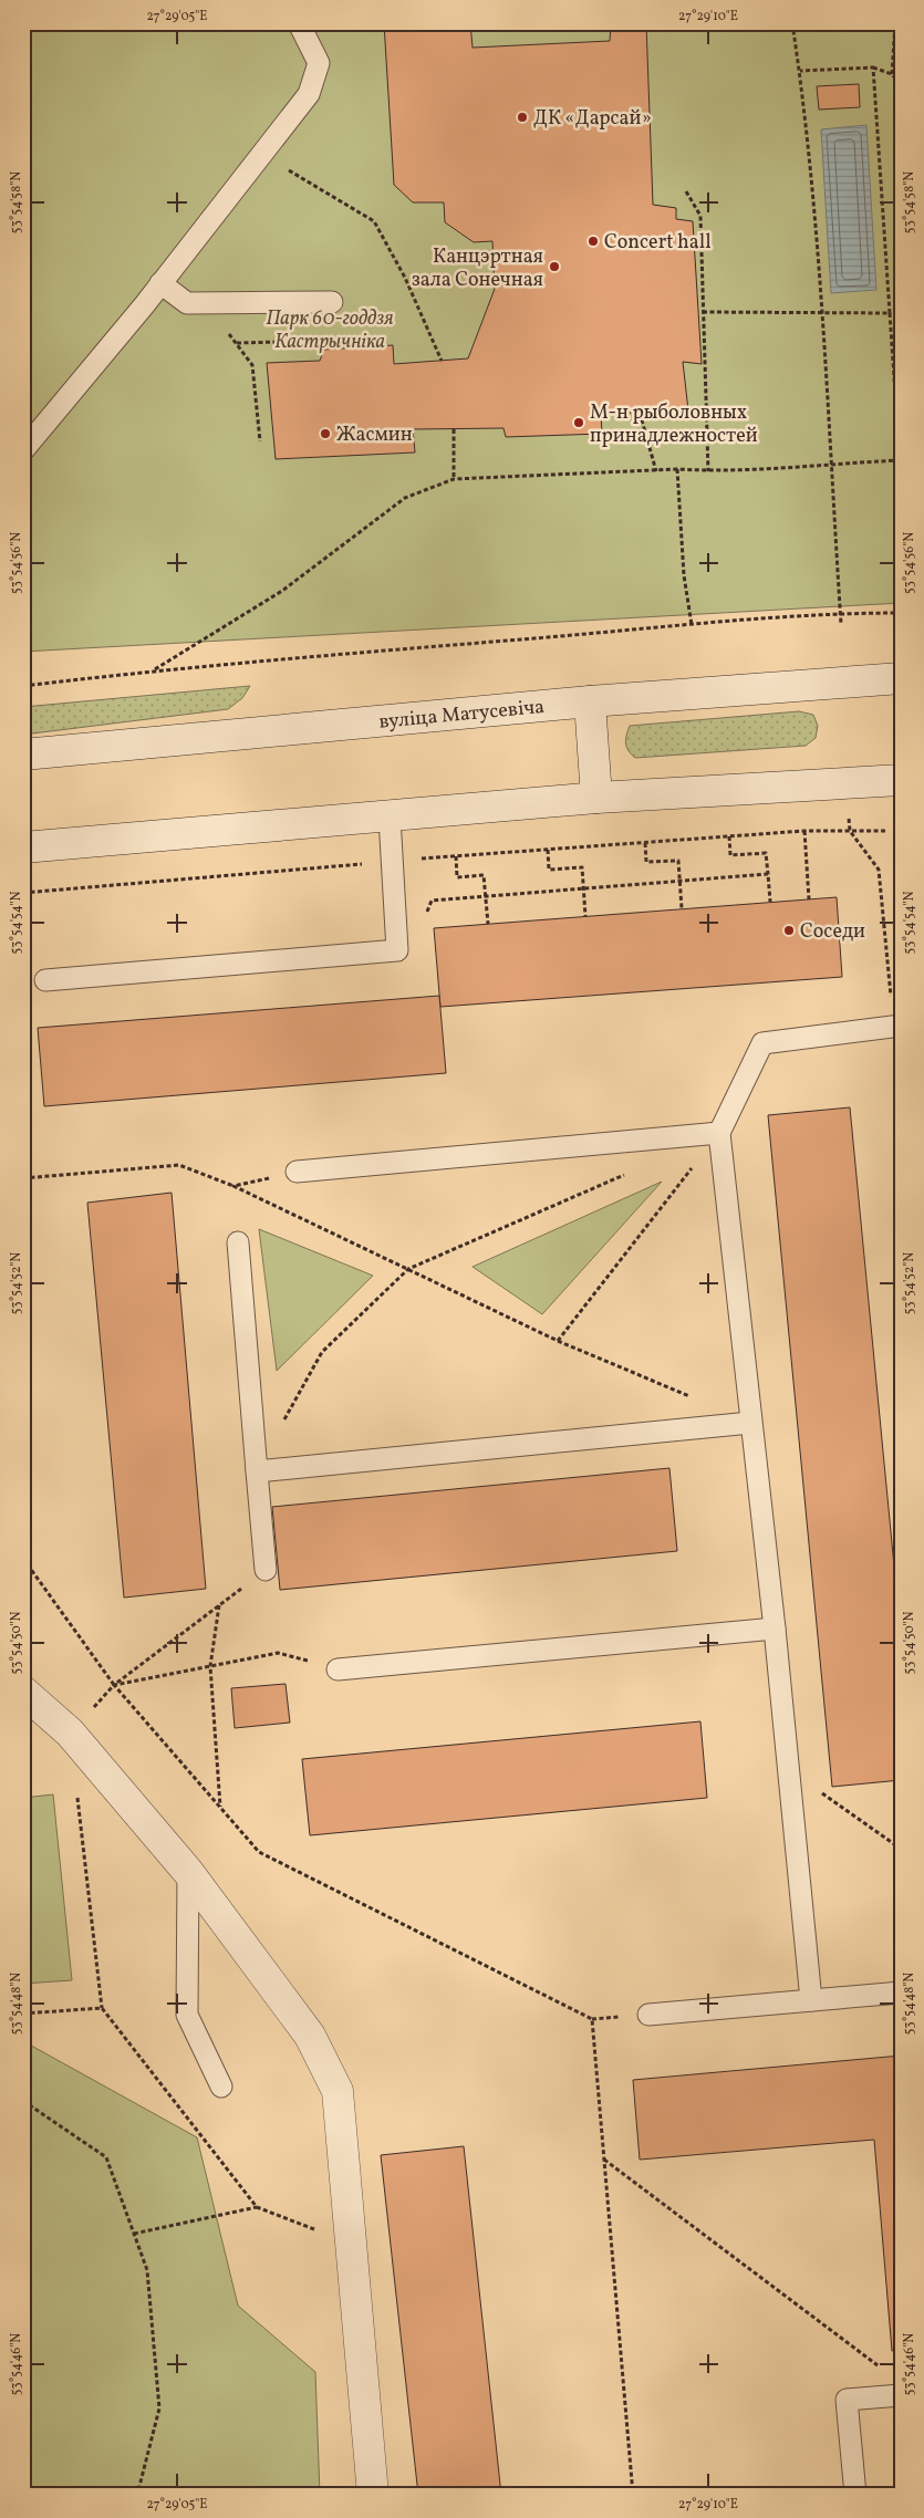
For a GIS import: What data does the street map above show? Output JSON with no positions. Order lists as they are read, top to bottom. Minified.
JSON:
{"streets":{"main road":["вуліца Матусевіча"]},"parks":["Парк 60-годдзя Кастрычніка"],"places":["ДК «Дарсай»","Concert hall","Канцэртная зала Сонечная","М-н рыболовных принадлежностей","Жасмин","Соседи"],"coordinates":["27°29'05\"E","27°29'10\"E","53°54'58\"N","53°54'56\"N","53°54'54\"N","53°54'52\"N","53°54'50\"N","53°54'48\"N","53°54'46\"N"]}
